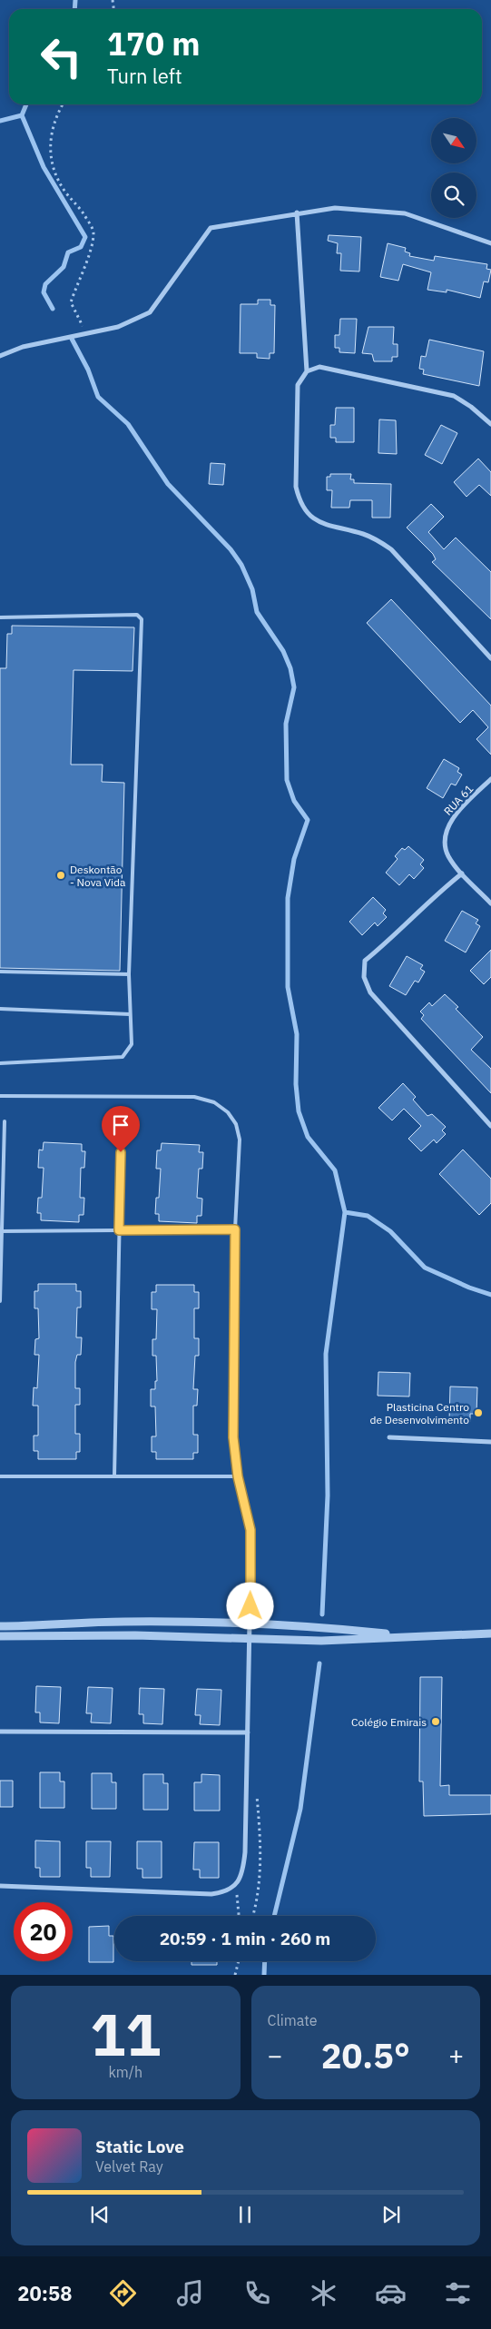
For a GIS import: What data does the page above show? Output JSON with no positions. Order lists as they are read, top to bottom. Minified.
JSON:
{"streets":{"street":["RUA 61"]},"places":["Deskontão - Nova Vida","Plasticina Centro de Desenvolvimento","Colégio Emirais"],"north":"bottom right","page":{"turn":["170 m","Turn left"],"limit":"20","trip":"20:59 · 1 min · 260 m","tile":[["11","km/h"],"Climate"],"heat":["−","20.5°","+"],"song":["Static Love","Velvet Ray"],"tabs":"20:58"}}
